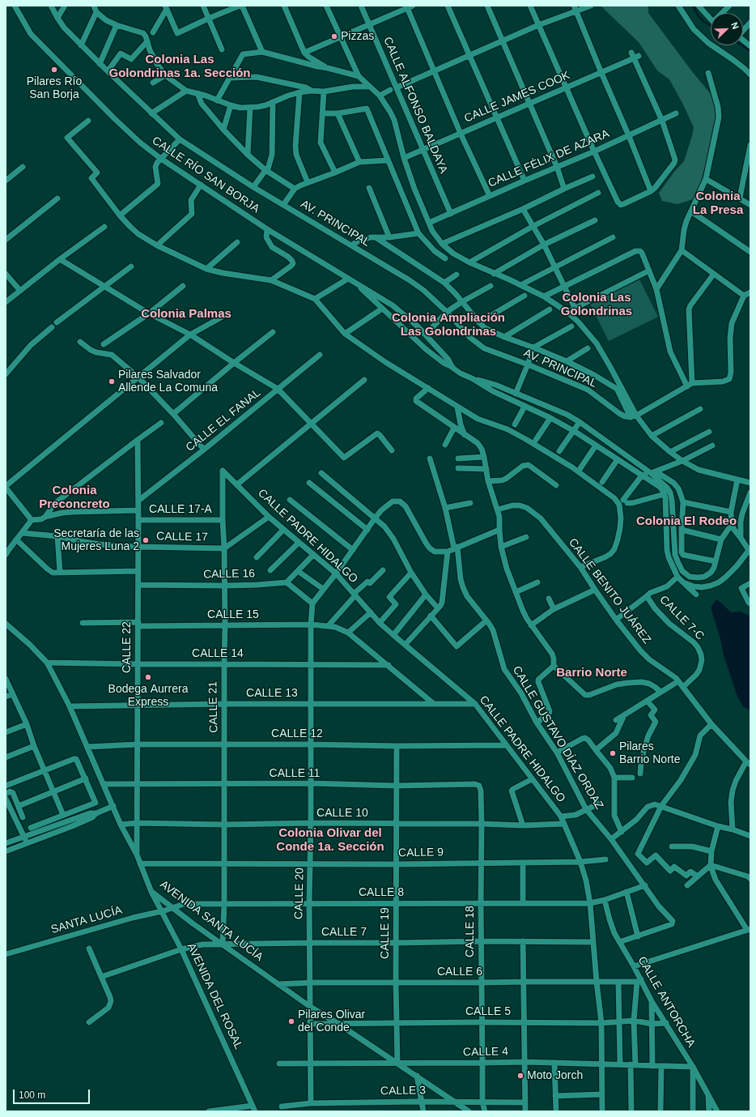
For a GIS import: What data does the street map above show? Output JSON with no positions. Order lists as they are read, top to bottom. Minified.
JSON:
{"streets":{"street":["CALLE JAMES COOK","CALLE ALFONSO BALDAYA","CALLE FÉLIX DE AZARA","CALLE RÍO SAN BORJA","AV. PRINCIPAL","CALLE EL FANAL","CALLE 17-A","CALLE PADRE HIDALGO","CALLE 17","CALLE 16","CALLE BENITO JUÁREZ","CALLE 15","CALLE 7-C","CALLE 22","CALLE 14","CALLE 13","CALLE 21","CALLE 12","CALLE GUSTAVO DÍAZ ORDAZ","CALLE 11","CALLE 10","CALLE 9","CALLE 8","CALLE 20","SANTA LUCÍA","AVENIDA SANTA LUCÍA","CALLE 18","CALLE 7","CALLE 19","CALLE 6","AVENIDA DEL ROSAL","CALLE ANTORCHA","CALLE 5","CALLE 4","CALLE 3"]},"crossings":[["CALLE JAMES COOK","CALLE ALFONSO BALDAYA"],["CALLE ALFONSO BALDAYA","CALLE FÉLIX DE AZARA"],["CALLE EL FANAL","CALLE 22"],["CALLE 17-A","CALLE 22"],["CALLE 17-A","CALLE 21"],["CALLE PADRE HIDALGO","CALLE 13"],["CALLE PADRE HIDALGO","CALLE 21"],["CALLE PADRE HIDALGO","CALLE 12"],["CALLE PADRE HIDALGO","CALLE 10"],["CALLE PADRE HIDALGO","CALLE 9"],["CALLE PADRE HIDALGO","CALLE 8"],["CALLE PADRE HIDALGO","CALLE 7"],["CALLE PADRE HIDALGO","CALLE 6"],["CALLE PADRE HIDALGO","CALLE 5"],["CALLE PADRE HIDALGO","CALLE 4"],["CALLE 17","CALLE 22"],["CALLE 17","CALLE 21"],["CALLE 16","CALLE 22"],["CALLE 16","CALLE 21"],["CALLE BENITO JUÁREZ","CALLE 7-C"],["CALLE 15","CALLE 22"],["CALLE 15","CALLE 14"],["CALLE 15","CALLE 13"],["CALLE 15","CALLE 21"],["CALLE 15","CALLE 20"],["CALLE 22","CALLE 14"],["CALLE 22","CALLE 13"],["CALLE 22","CALLE 12"],["CALLE 22","CALLE 11"],["CALLE 22","CALLE 10"],["CALLE 22","AVENIDA SANTA LUCÍA"],["CALLE 14","CALLE 21"],["CALLE 14","CALLE 20"],["CALLE 14","AVENIDA SANTA LUCÍA"],["CALLE 13","CALLE 21"],["CALLE 13","CALLE 20"],["CALLE 13","AVENIDA SANTA LUCÍA"],["CALLE 21","CALLE 12"],["CALLE 21","CALLE 11"],["CALLE 21","CALLE 10"],["CALLE 21","CALLE 9"],["CALLE 21","CALLE 8"],["CALLE 21","AVENIDA SANTA LUCÍA"],["CALLE 21","CALLE 7"],["CALLE 12","CALLE 20"],["CALLE 12","AVENIDA SANTA LUCÍA"],["CALLE 12","CALLE 19"],["CALLE GUSTAVO DÍAZ ORDAZ","CALLE 8"],["CALLE 11","CALLE 20"],["CALLE 11","AVENIDA SANTA LUCÍA"],["CALLE 11","CALLE 18"],["CALLE 11","CALLE 19"],["CALLE 10","CALLE 20"],["CALLE 10","AVENIDA SANTA LUCÍA"],["CALLE 10","CALLE 18"],["CALLE 10","CALLE 19"],["CALLE 9","CALLE 20"],["CALLE 9","AVENIDA SANTA LUCÍA"],["CALLE 9","CALLE 18"],["CALLE 9","CALLE 19"],["CALLE 8","CALLE 20"],["CALLE 8","SANTA LUCÍA"],["CALLE 8","AVENIDA SANTA LUCÍA"],["CALLE 8","CALLE 18"],["CALLE 8","CALLE 19"],["CALLE 8","CALLE ANTORCHA"],["CALLE 20","AVENIDA SANTA LUCÍA"],["CALLE 20","CALLE 7"],["CALLE 20","CALLE 6"],["CALLE 20","CALLE 5"],["CALLE 20","CALLE 4"],["CALLE 20","CALLE 3"],["SANTA LUCÍA","AVENIDA SANTA LUCÍA"],["SANTA LUCÍA","AVENIDA DEL ROSAL"],["AVENIDA SANTA LUCÍA","CALLE 7"],["AVENIDA SANTA LUCÍA","CALLE 19"],["AVENIDA SANTA LUCÍA","CALLE 6"],["AVENIDA SANTA LUCÍA","AVENIDA DEL ROSAL"],["AVENIDA SANTA LUCÍA","CALLE 5"],["AVENIDA SANTA LUCÍA","CALLE 4"],["AVENIDA SANTA LUCÍA","CALLE 3"],["CALLE 18","CALLE 7"],["CALLE 18","CALLE 6"],["CALLE 18","CALLE 5"],["CALLE 18","CALLE 4"],["CALLE 18","CALLE 3"],["CALLE 7","CALLE 19"],["CALLE 7","AVENIDA DEL ROSAL"],["CALLE 19","CALLE 6"],["CALLE 19","CALLE 5"],["CALLE 19","CALLE 4"],["CALLE 6","CALLE ANTORCHA"],["CALLE ANTORCHA","CALLE 5"],["CALLE ANTORCHA","CALLE 4"]],"districts":["Colonia Las Golondrinas 1a. Sección","Colonia La Presa","Colonia Las Golondrinas","Colonia Palmas","Colonia Ampliación Las Golondrinas","Colonia Preconcreto","Colonia El Rodeo","Barrio Norte","Colonia Olivar del Conde 1a. Sección"],"places":["Pizzas","Pilares Río San Borja","Pilares Salvador Allende La Comuna","Secretaría de las Mujeres Luna 2","Bodega Aurrera Express","Pilares Barrio Norte","Pilares Olivar del Conde","Moto Jorch"],"scale_bar":"100 m","north":"top right"}
